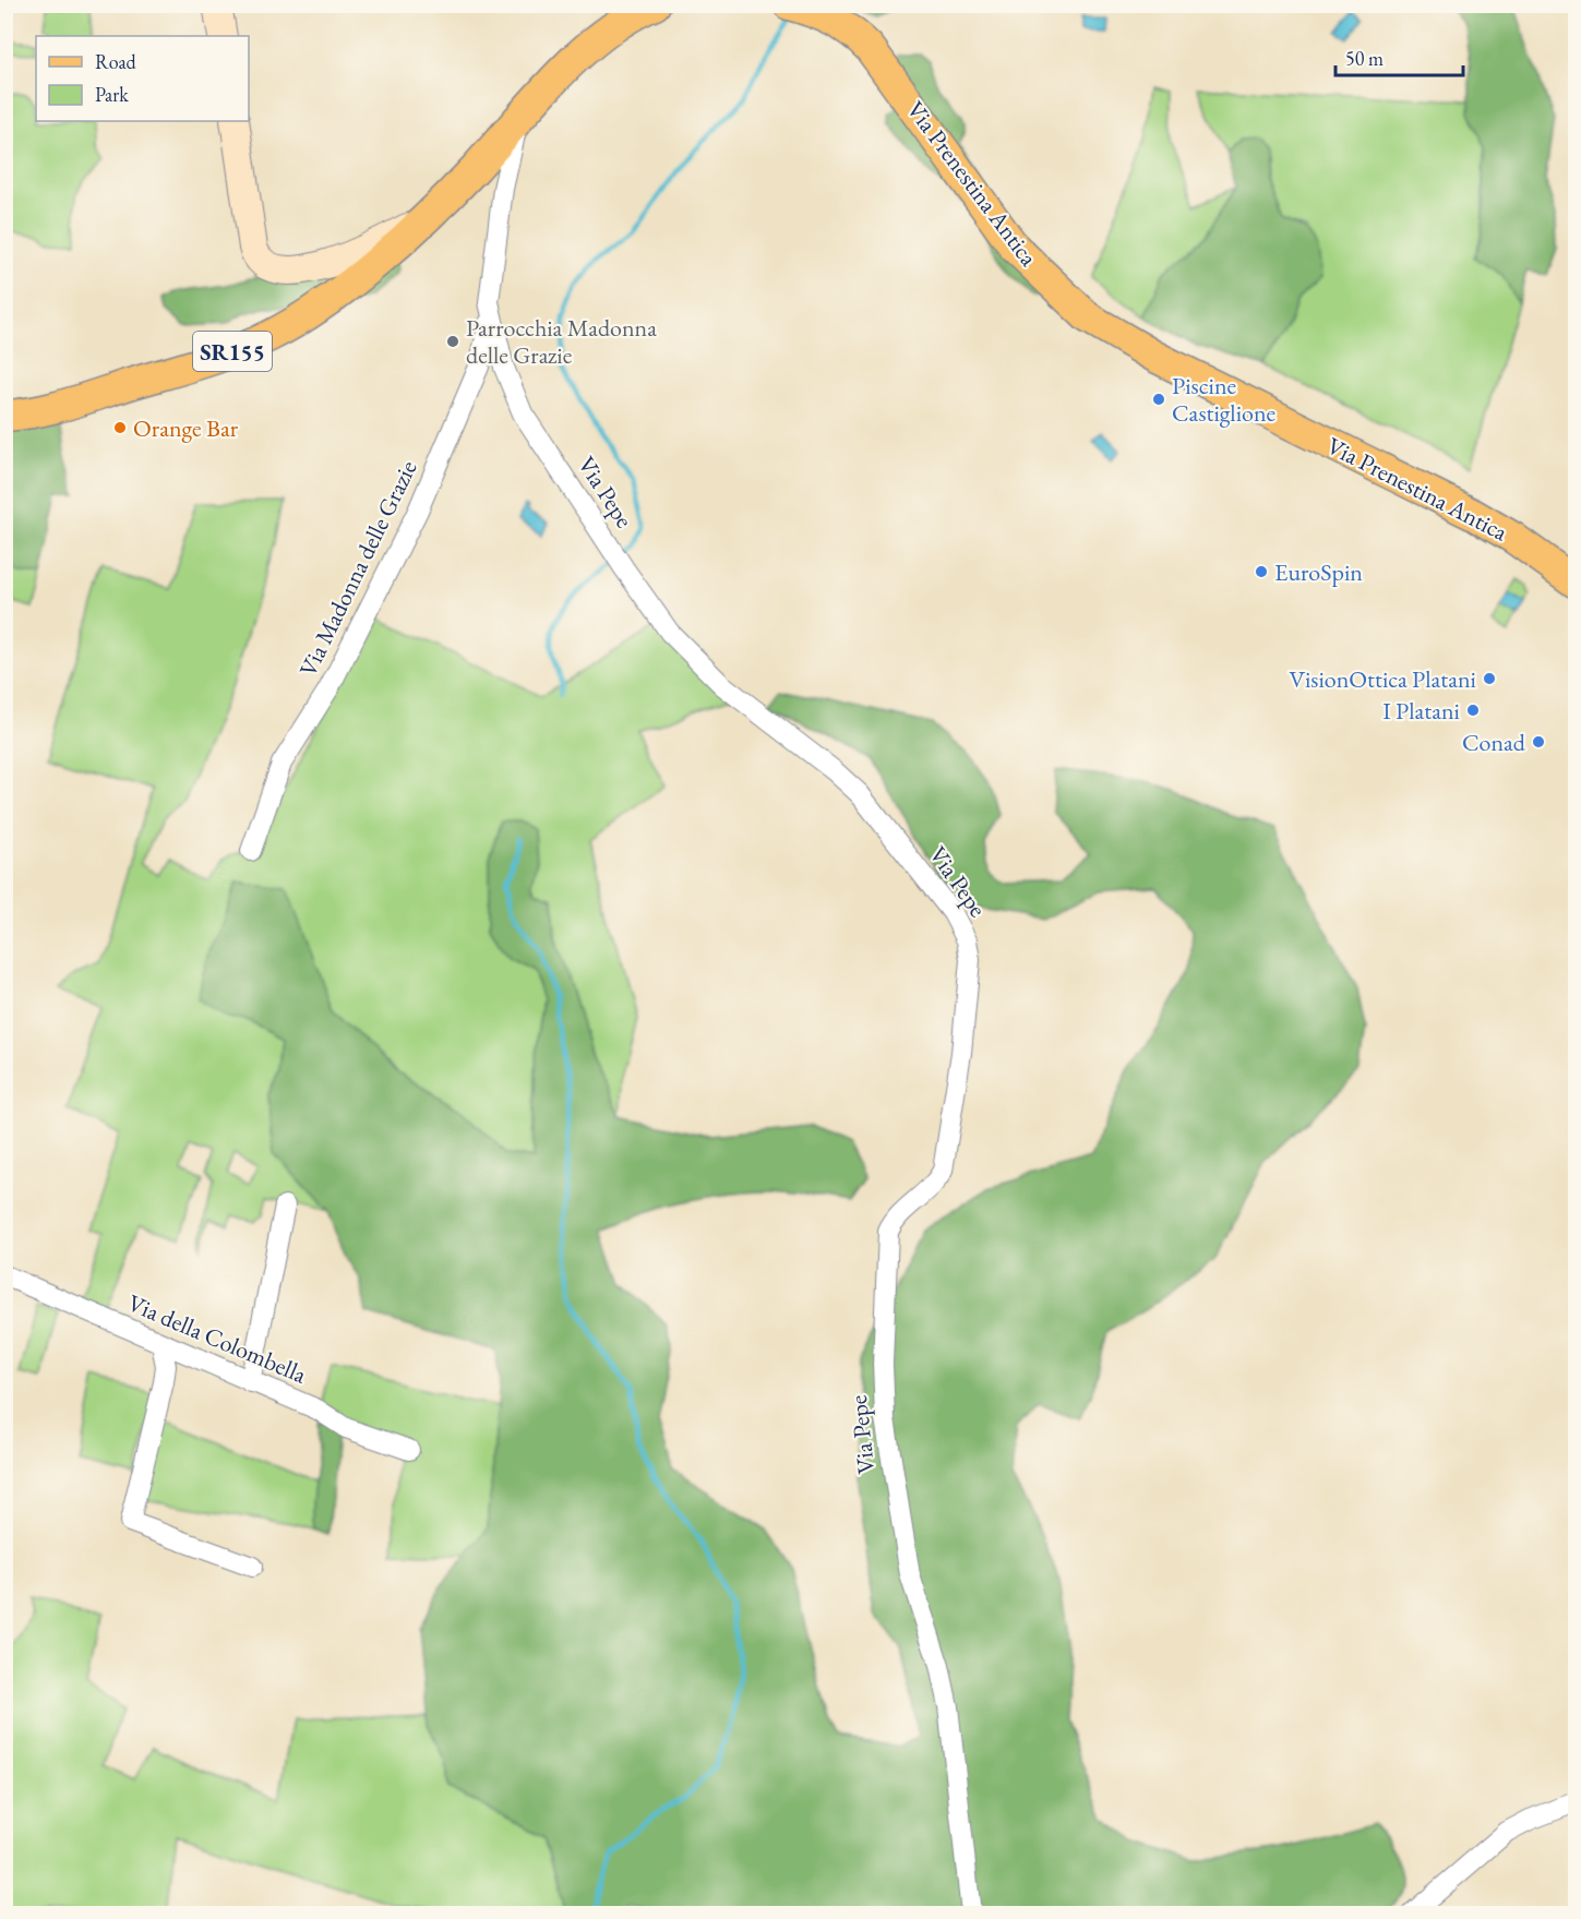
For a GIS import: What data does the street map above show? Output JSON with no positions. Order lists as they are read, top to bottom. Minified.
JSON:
{"streets":{"main road":["Via Prenestina Antica","SR155"],"street":["Via Pepe","Via Madonna delle Grazie","Via della Colombella"]},"crossings":[["SR155","Via Pepe"],["Via Pepe","Via Madonna delle Grazie"]],"places":["Parrocchia Madonna delle Grazie","Piscine Castiglione","Orange Bar","EuroSpin","VisionOttica Platani","I Platani","Conad"],"legend":["Road","Park"],"scale_bar":"50 m"}
